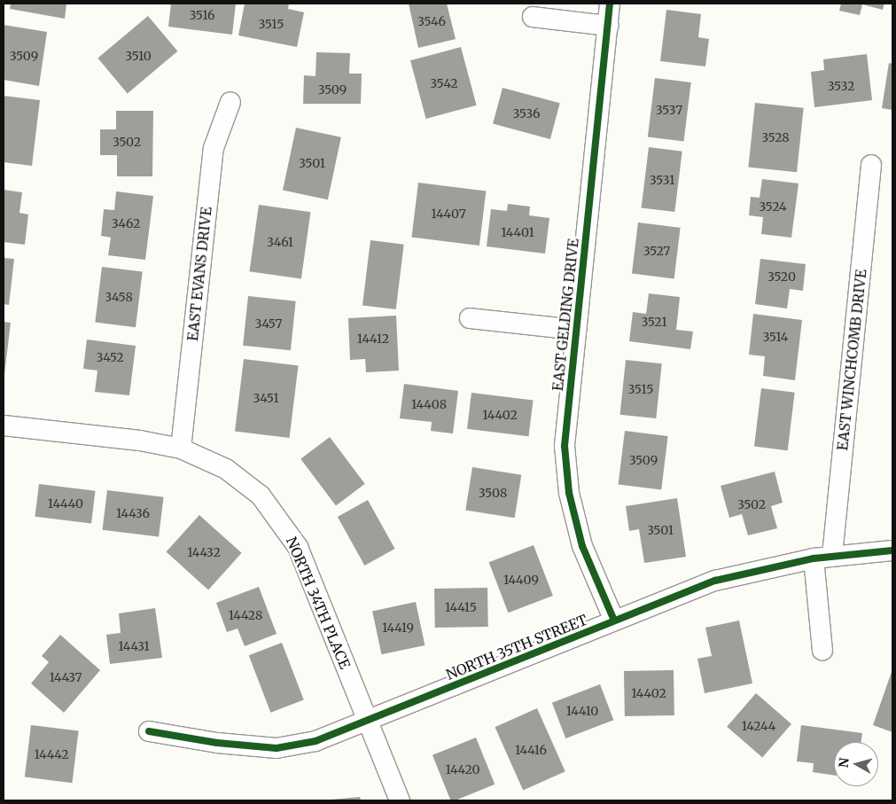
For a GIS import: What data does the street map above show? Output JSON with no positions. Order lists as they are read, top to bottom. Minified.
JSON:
{"streets":{"street":["EAST EVANS DRIVE","EAST GELDING DRIVE","EAST WINCHCOMB DRIVE","NORTH 34TH PLACE","NORTH 35TH STREET"]},"crossings":[["EAST EVANS DRIVE","NORTH 34TH PLACE"],["EAST GELDING DRIVE","NORTH 35TH STREET"],["EAST WINCHCOMB DRIVE","NORTH 35TH STREET"],["NORTH 34TH PLACE","NORTH 35TH STREET"]],"house_numbers":["3516","3546","3515","3509","3510","3542","3532","3509","3537","3536","3528","3502","3501","3531","3524","14407","3462","14401","3461","3527","3520","3458","3521","3457","3514","14412","3452","3515","3451","14408","14402","3509","3508","14440","3502","14436","3501","14432","14409","14415","14428","14419","14431","14437","14402","14410","14244","14416","14442","14420"],"north":"left"}
